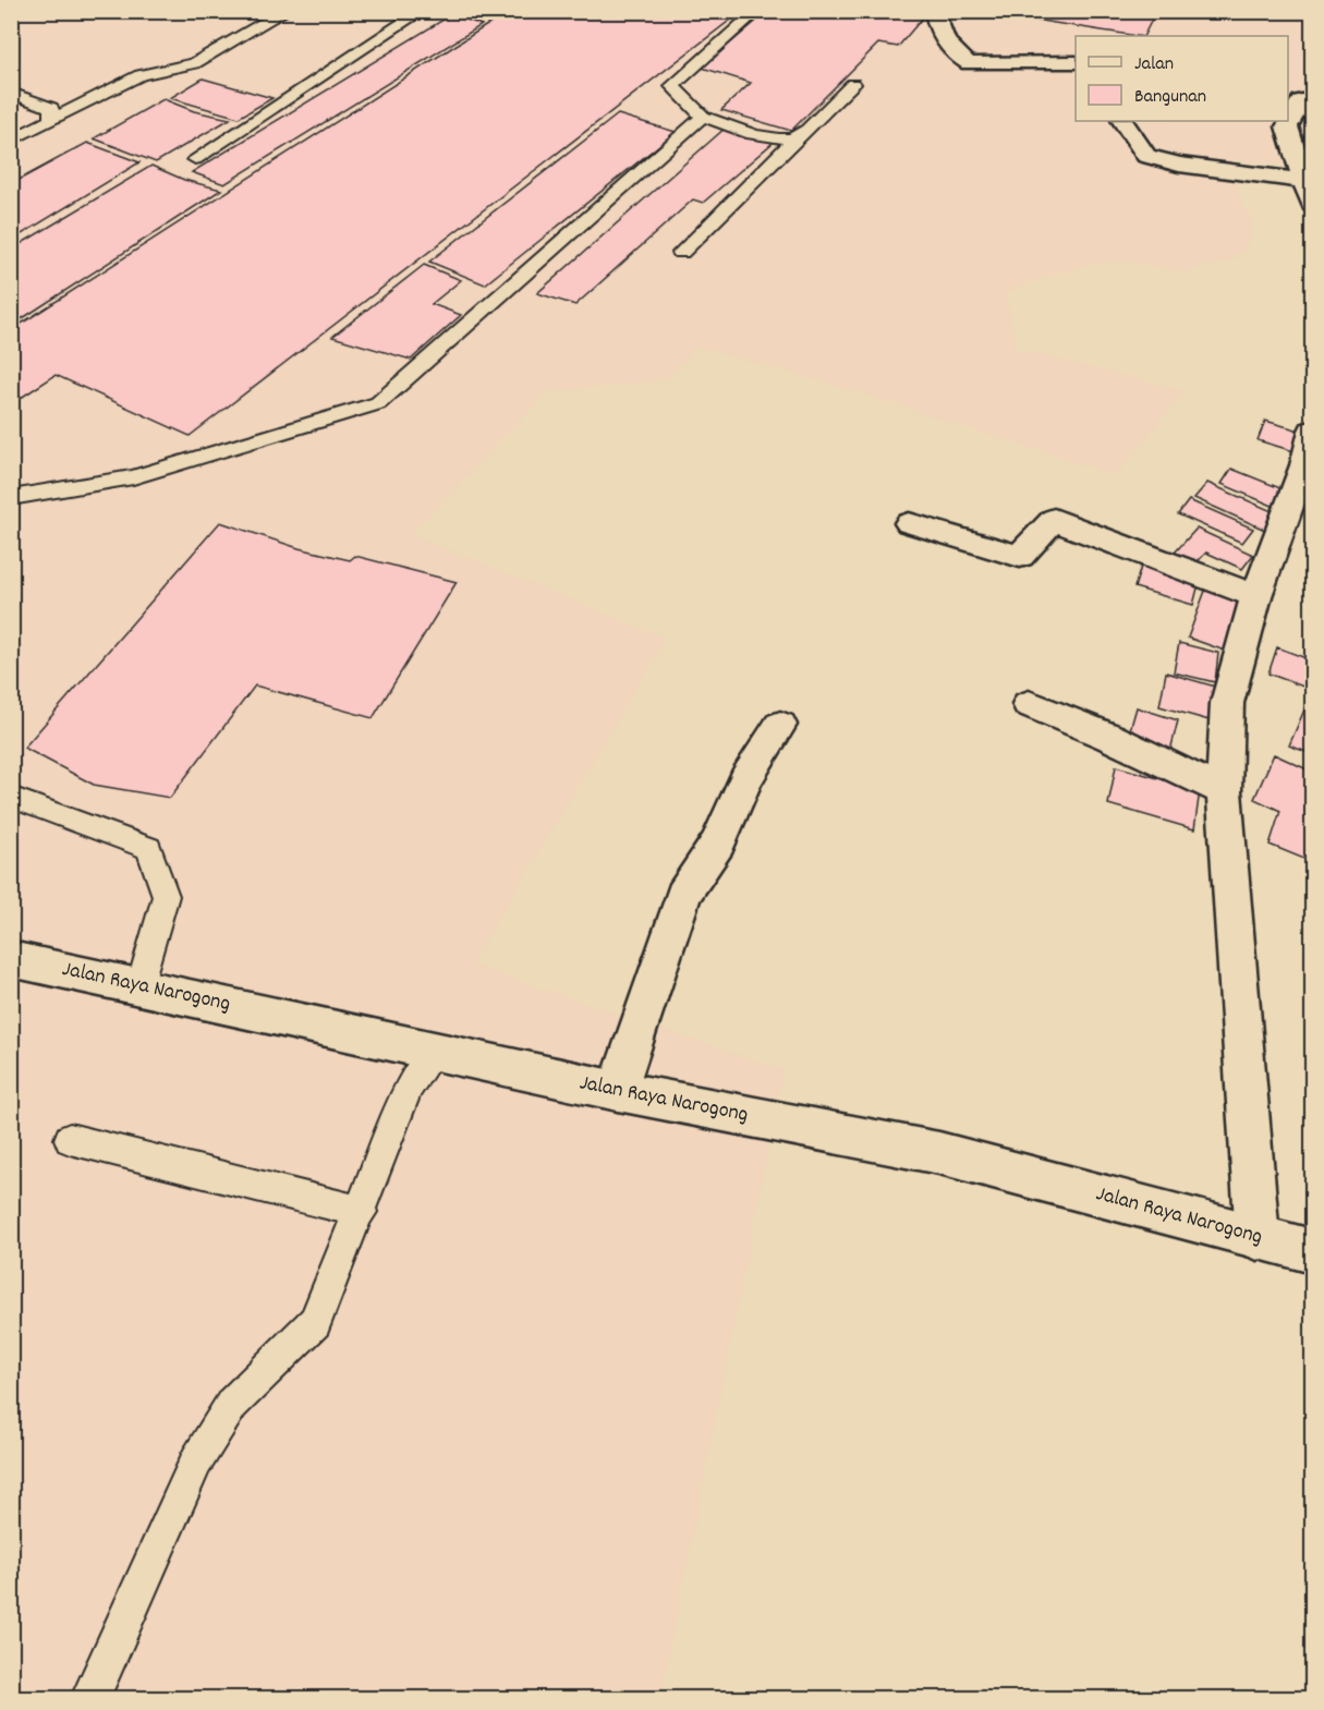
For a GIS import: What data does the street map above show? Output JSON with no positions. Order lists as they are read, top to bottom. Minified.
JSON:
{"streets":{"street":["Jalan Raya Narogong"]},"legend":["Jalan","Bangunan"]}
